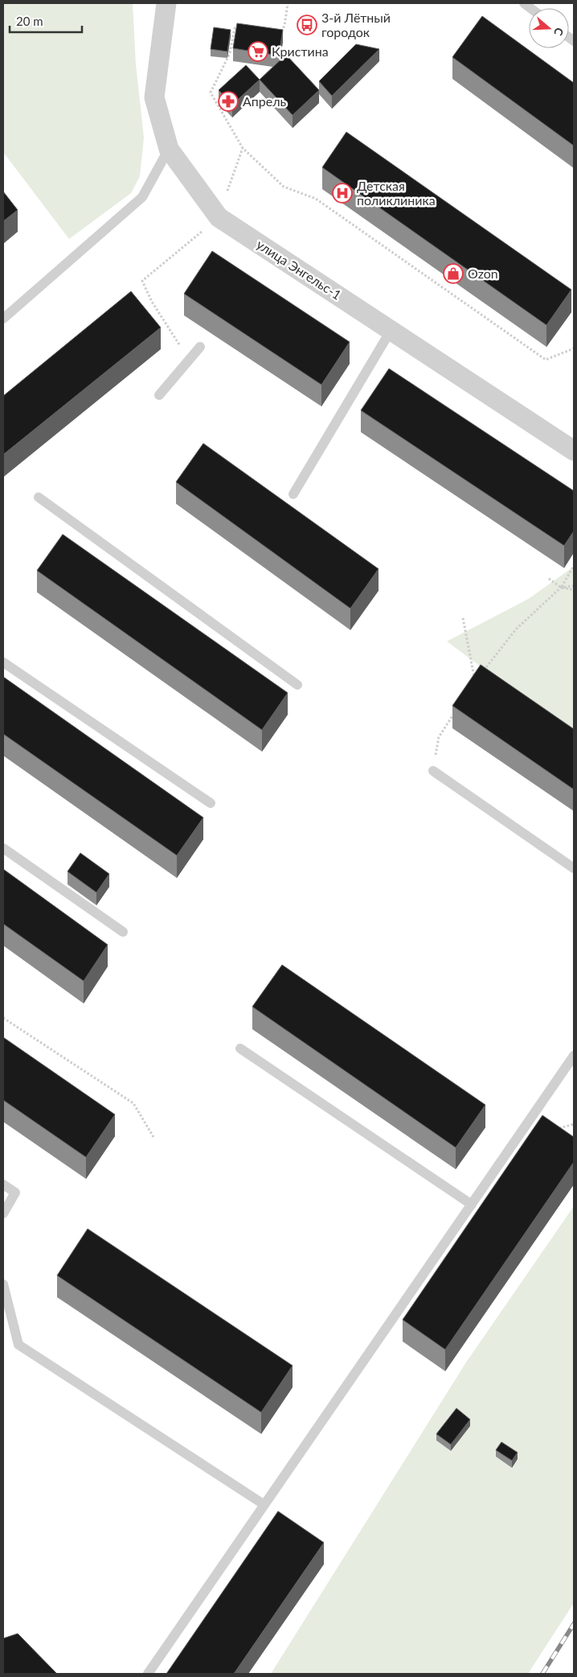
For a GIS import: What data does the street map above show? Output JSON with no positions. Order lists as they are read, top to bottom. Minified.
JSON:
{"streets":{"street":["улица Энгельс-1"]},"places":{"bus stop":["3-й Лётный городок"],"supermarket":["Кристина"],"pharmacy":["Апрель"],"hospital":["Детская поликлиника"],"shop":["Ozon"]},"scale_bar":"20 m","north":"right"}
